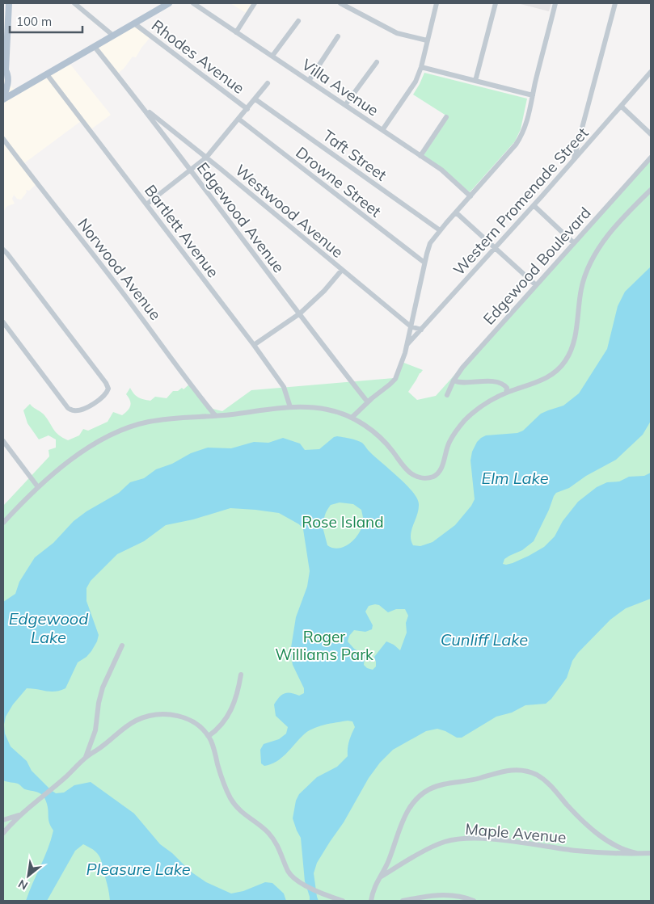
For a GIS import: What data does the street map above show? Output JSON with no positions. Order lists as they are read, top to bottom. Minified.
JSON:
{"streets":{"street":["Rhodes Avenue","Villa Avenue","Taft Street","Drowne Street","Western Promenade Street","Westwood Avenue","Edgewood Avenue","Bartlett Avenue","Edgewood Boulevard","Norwood Avenue","Maple Avenue"]},"crossings":[["Western Promenade Street","Westwood Avenue"],["Westwood Avenue","Edgewood Avenue"]],"water":["Elm Lake","Edgewood Lake","Cunliff Lake","Pleasure Lake"],"parks":["Rose Island","Roger Williams Park"],"scale_bar":"100 m","north":"bottom left"}
